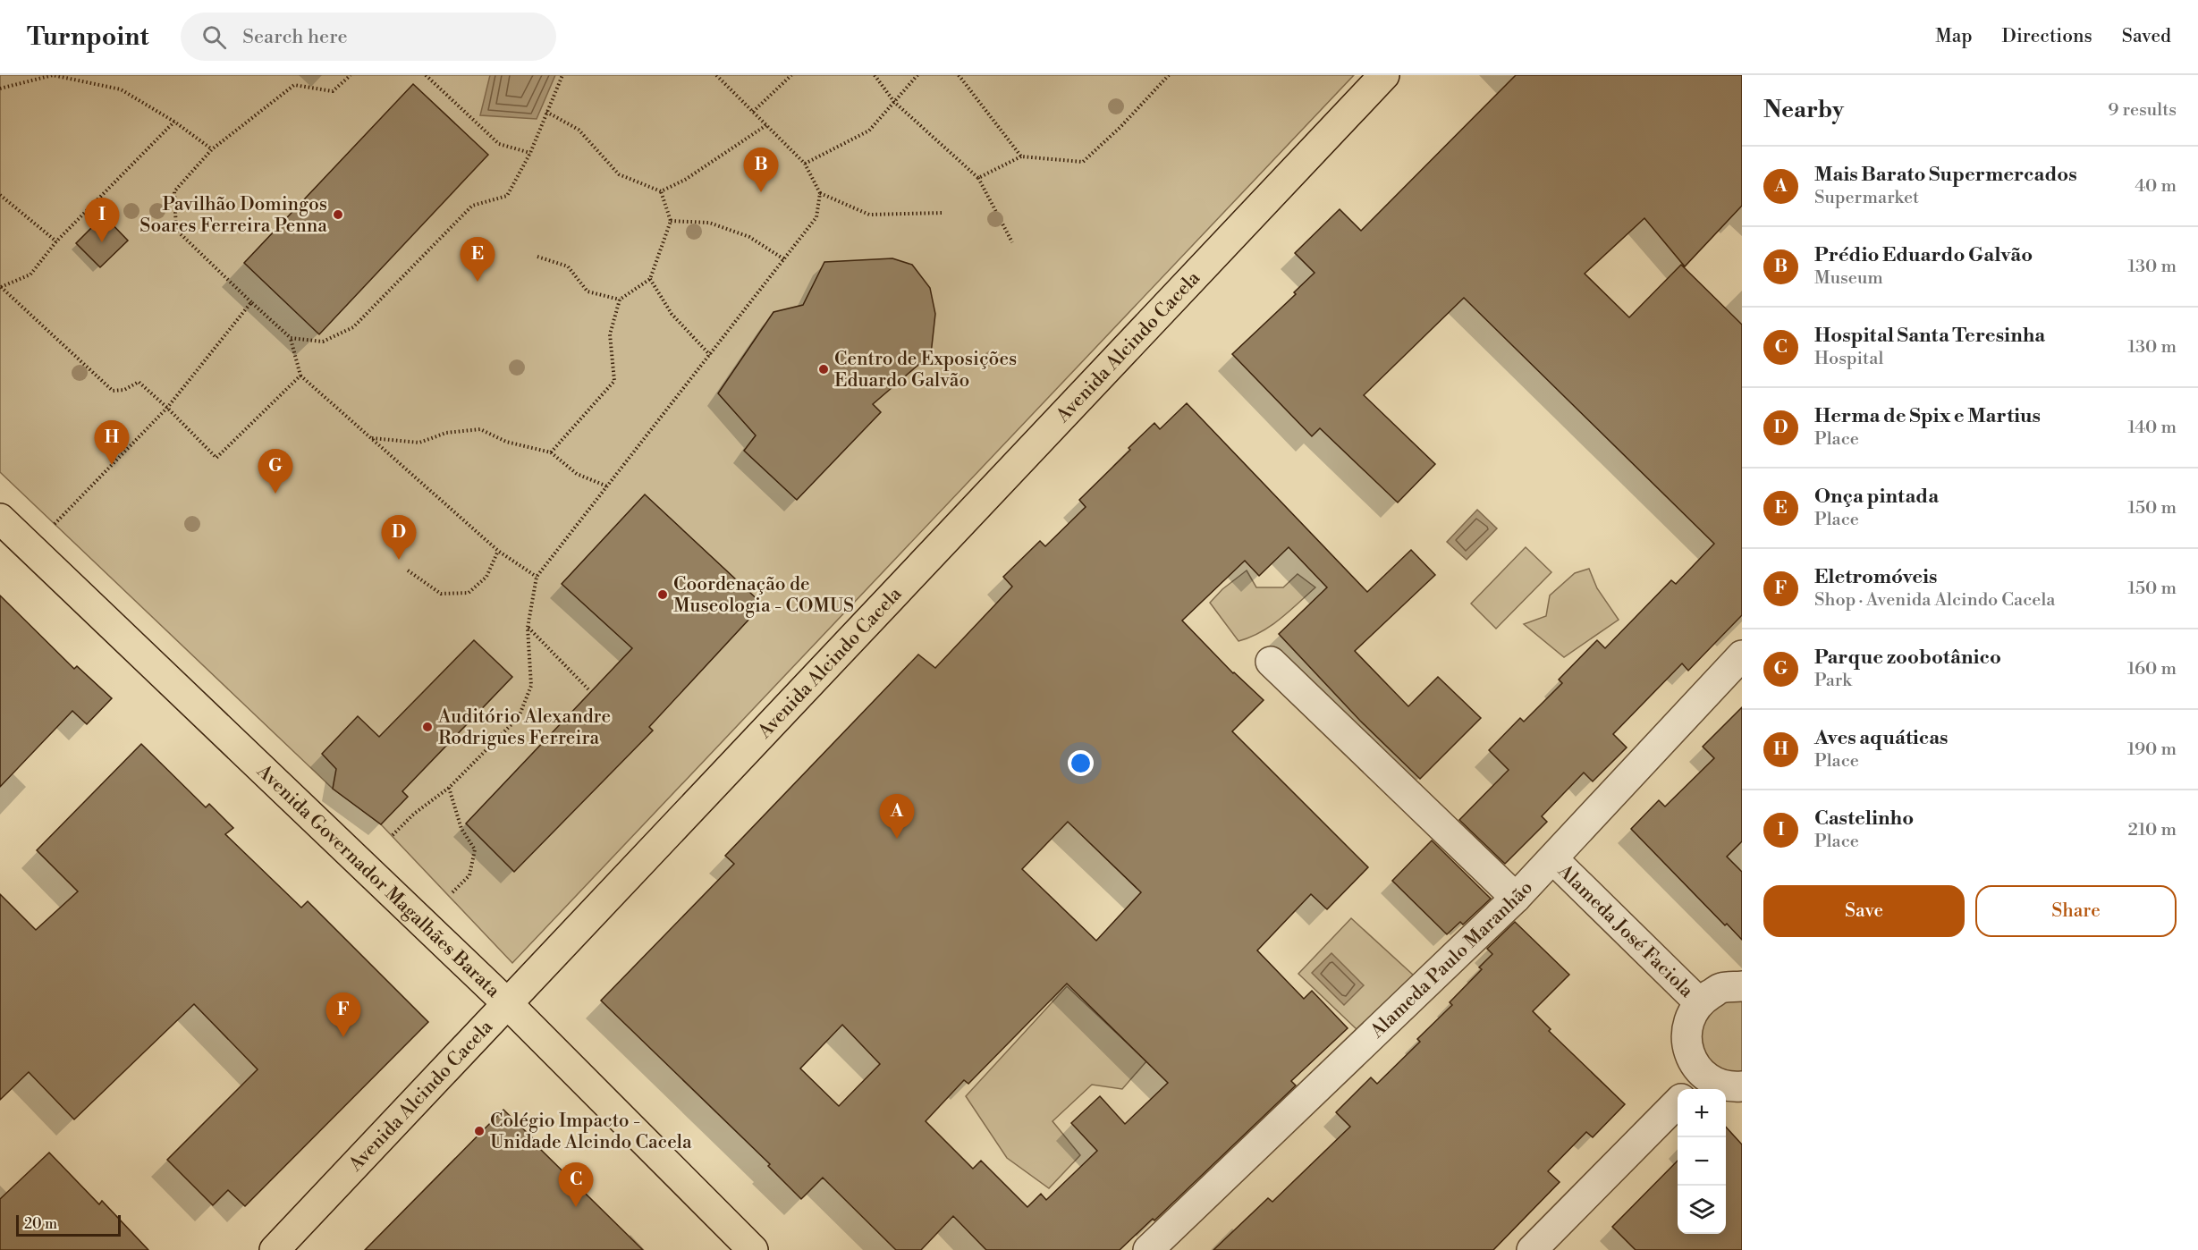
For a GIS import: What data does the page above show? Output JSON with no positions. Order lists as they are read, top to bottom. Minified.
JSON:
{"streets":{"main road":["Avenida Alcindo Cacela","Avenida Governador Magalhães Barata"],"street":["Alameda José Faciola","Alameda Paulo Maranhão"]},"crossings":[["Avenida Alcindo Cacela","Avenida Governador Magalhães Barata"],["Alameda José Faciola","Alameda Paulo Maranhão"]],"places":["Pavilhão Domingos Soares Ferreira Penna","Centro de Exposições Eduardo Galvão","Coordenação de Museologia - COMUS","Auditório Alexandre Rodrigues Ferreira","Colégio Impacto - Unidade Alcindo Cacela"],"scale_bar":"20 m","page":{"header":"Turnpoint","search":"Search here","nav":["Map","Directions","Saved"],"heading":["Nearby","9 results"],"list":[{"mark":"A","name":"Mais Barato Supermercados","note":"Supermarket","value":"40 m"},{"mark":"B","name":"Prédio Eduardo Galvão","note":"Museum","value":"130 m"},{"mark":"C","name":"Hospital Santa Teresinha","note":"Hospital","value":"130 m"},{"mark":"D","name":"Herma de Spix e Martius","note":"Place","value":"140 m"},{"mark":"E","name":"Onça pintada","note":"Place","value":"150 m"},{"mark":"F","name":"Eletromóveis","note":"Shop · Avenida Alcindo Cacela","value":"150 m"},{"mark":"G","name":"Parque zoobotânico","note":"Park","value":"160 m"},{"mark":"H","name":"Aves aquáticas","note":"Place","value":"190 m"},{"mark":"I","name":"Castelinho","note":"Place","value":"210 m"}],"pins":["B","I","E","H","G","D","A","F","C"],"buttons":["Save","Share"],"map_buttons":["+","−"],"scale":"20 m"}}
